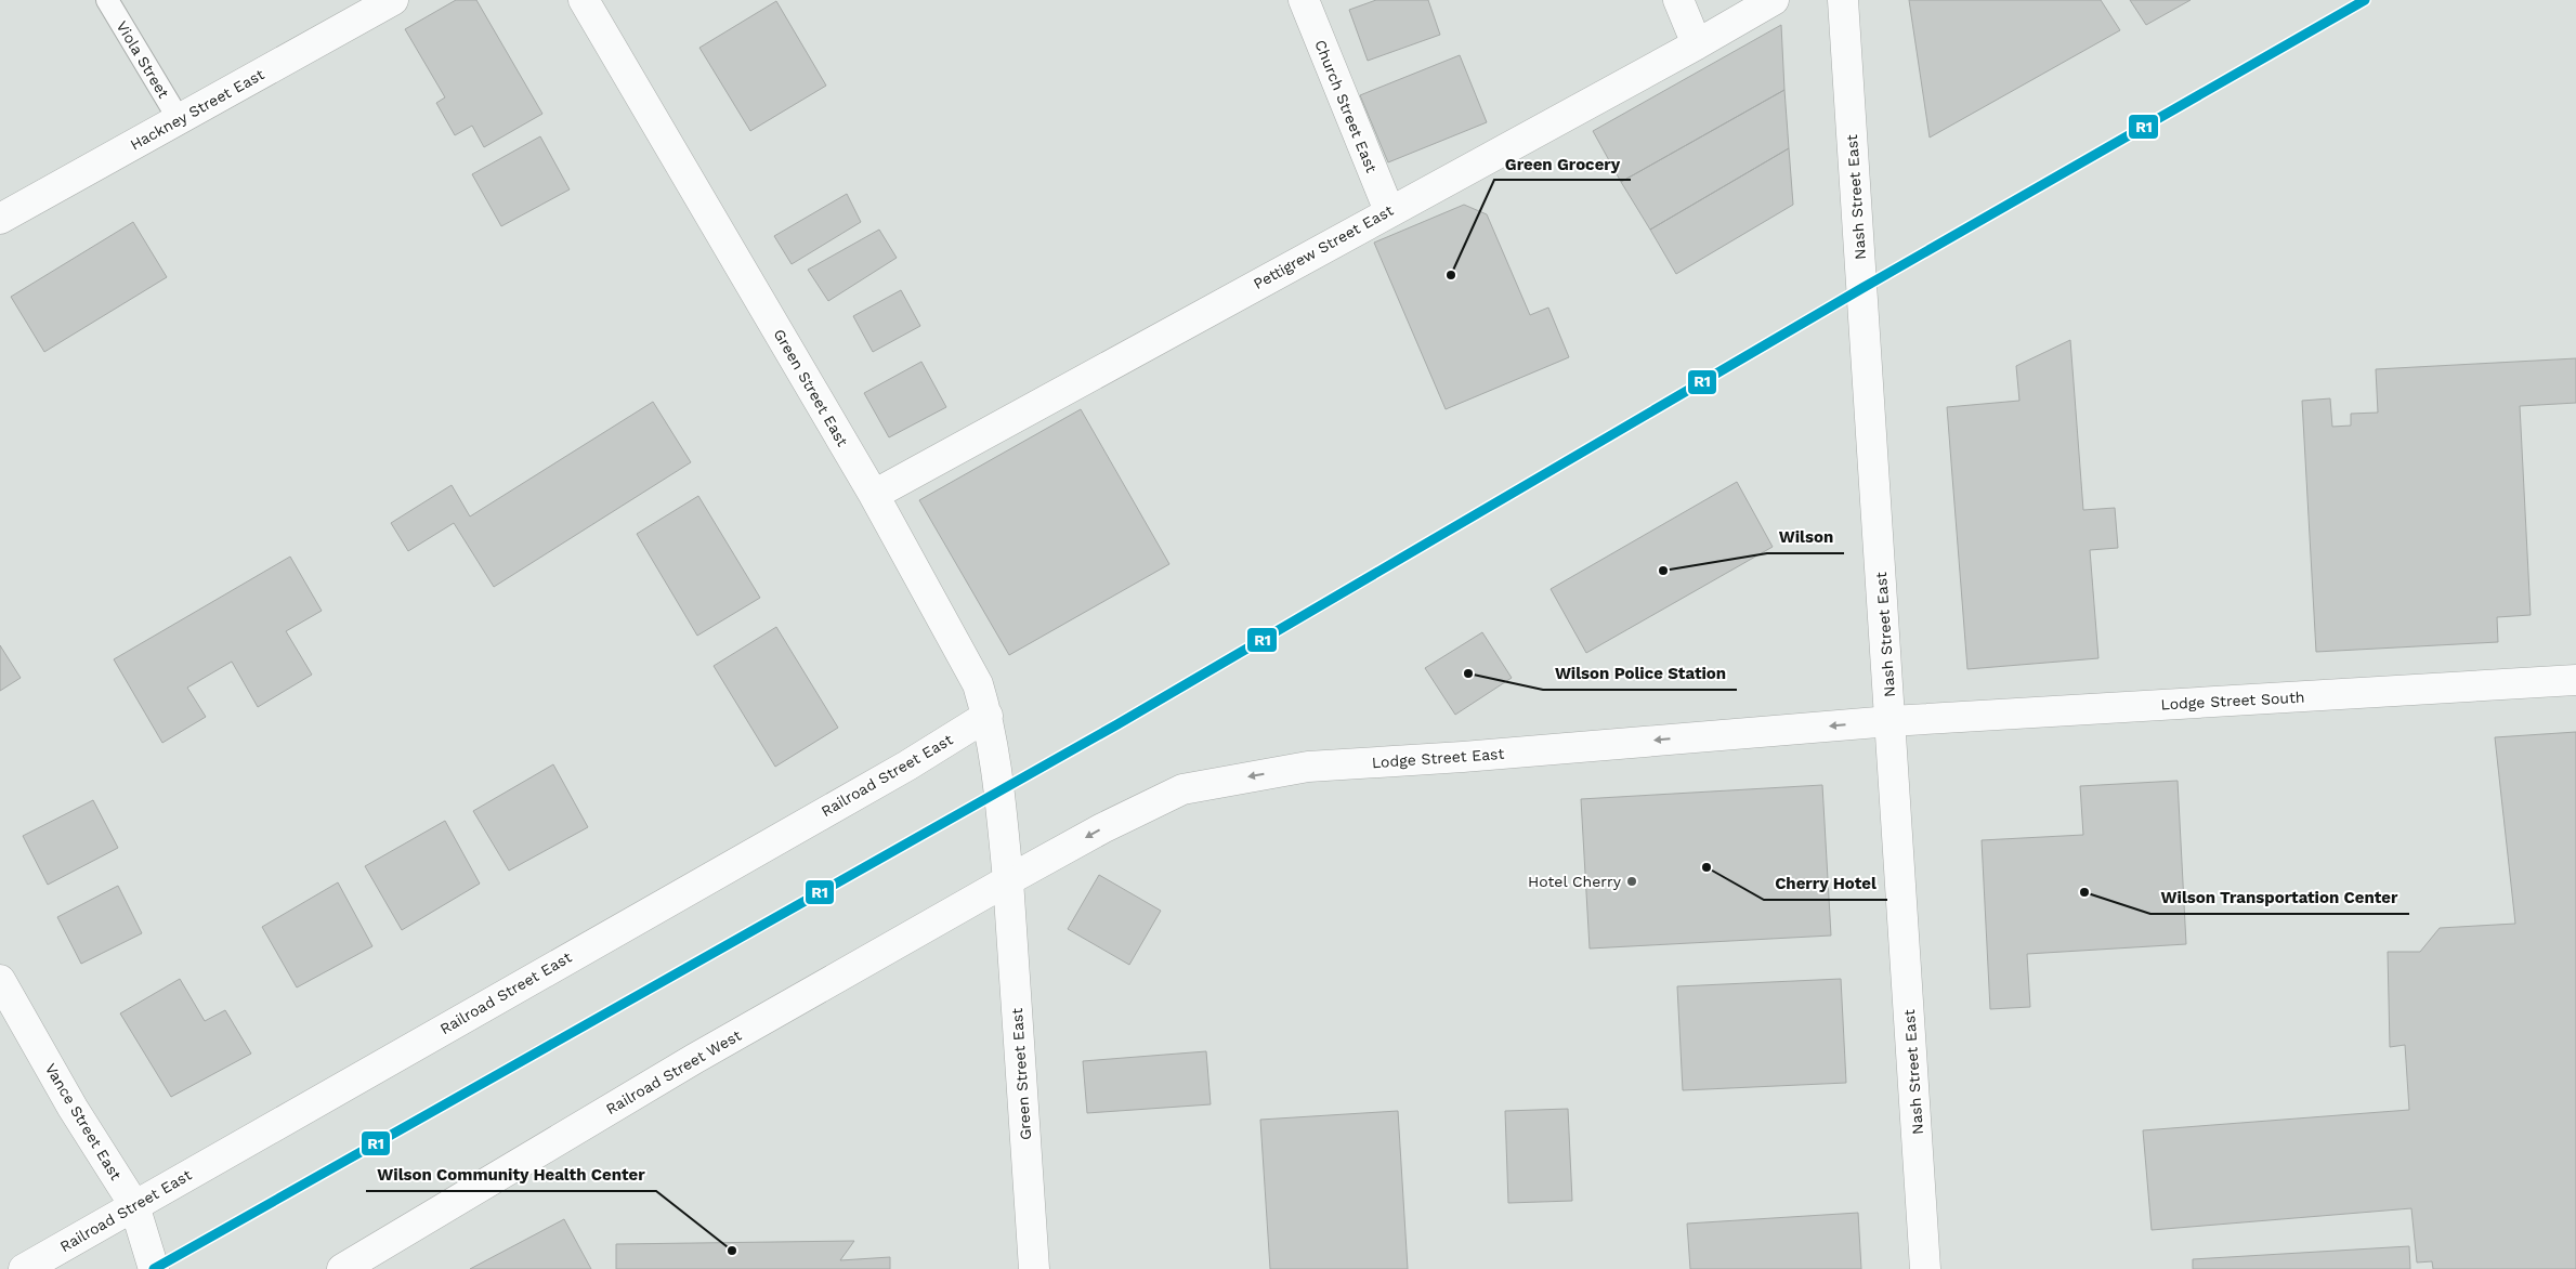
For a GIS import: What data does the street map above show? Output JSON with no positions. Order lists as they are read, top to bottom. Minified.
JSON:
{"streets":{"street":["Church Street East","Hackney Street East","Nash Street East","Pettigrew Street East","Green Street East","Lodge Street South","Lodge Street East","Railroad Street East","Railroad Street West","Vance Street East"],"lane":["Viola Street"]},"crossings":[["Viola Street","Hackney Street East"],["Church Street East","Pettigrew Street East"],["Nash Street East","Lodge Street South"],["Nash Street East","Lodge Street East"],["Pettigrew Street East","Green Street East"],["Green Street East","Lodge Street East"],["Green Street East","Railroad Street East"],["Green Street East","Railroad Street West"],["Lodge Street South","Lodge Street East"],["Lodge Street East","Railroad Street West"],["Railroad Street East","Vance Street East"]],"one_way":["Lodge Street East"],"places":["Green Grocery","Wilson","Wilson Police Station","Cherry Hotel","Hotel Cherry","Wilson Transportation Center","Wilson Community Health Center"],"lines":["transit line R1"]}
